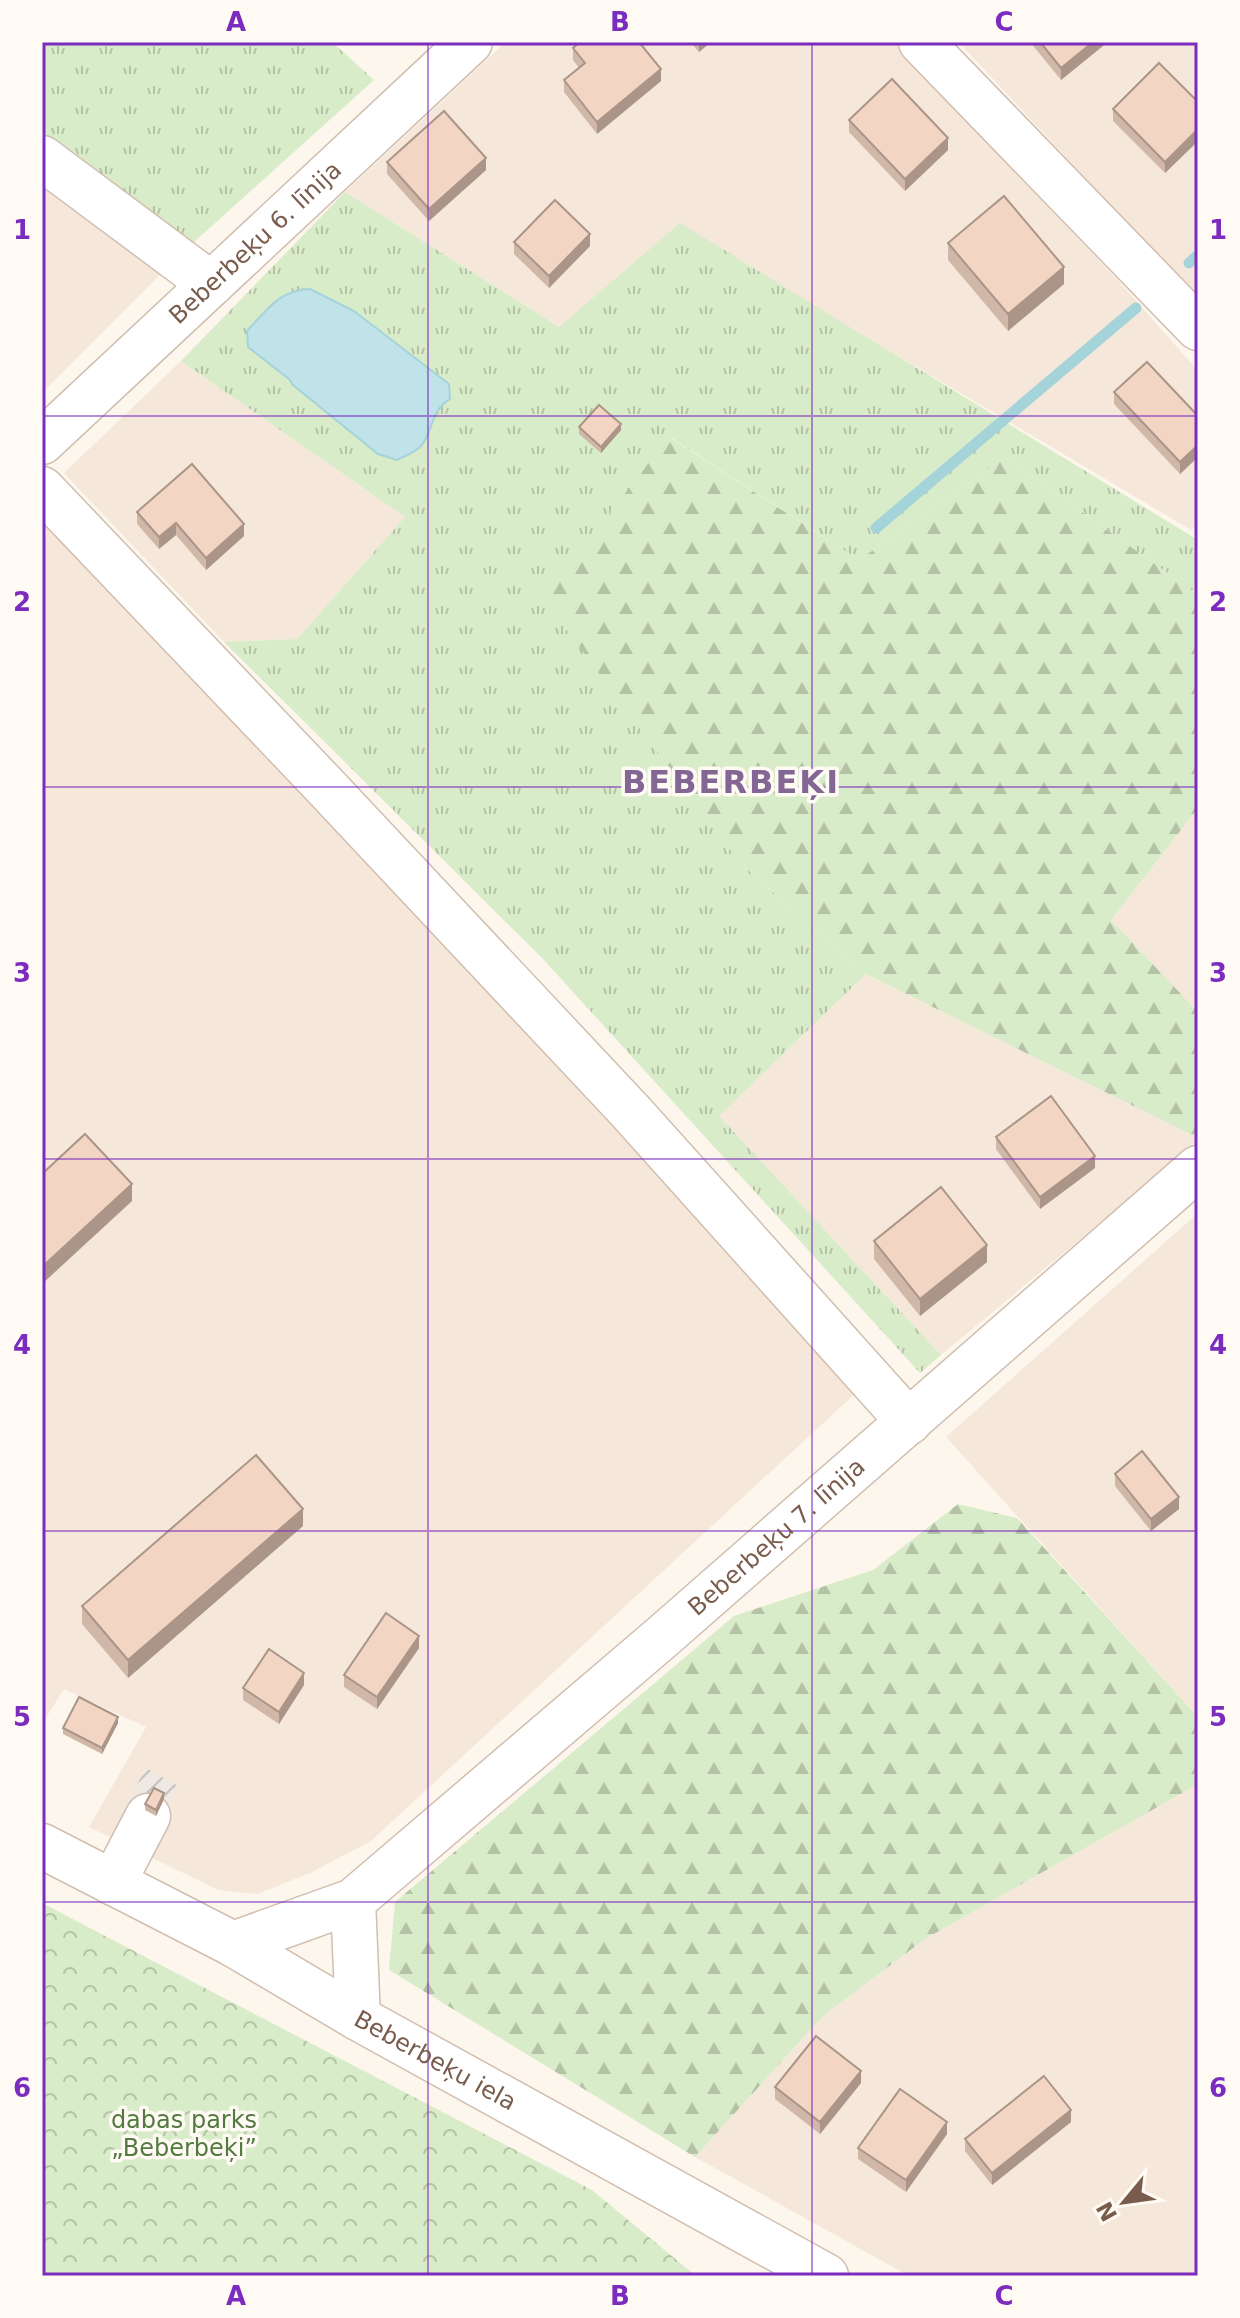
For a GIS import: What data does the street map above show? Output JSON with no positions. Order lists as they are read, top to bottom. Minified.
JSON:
{"streets":{"street":["Beberbeķu 6. līnija","Beberbeķu 7. līnija","Beberbeķu iela"]},"crossings":[["Beberbeķu 7. līnija","Beberbeķu iela"]],"districts":["BEBERBEĶI"],"parks":["dabas parks „Beberbeķi”"],"north":"bottom left","grid":{"columns":["A","B","C"],"rows":["1","2","3","4","5","6"]}}
